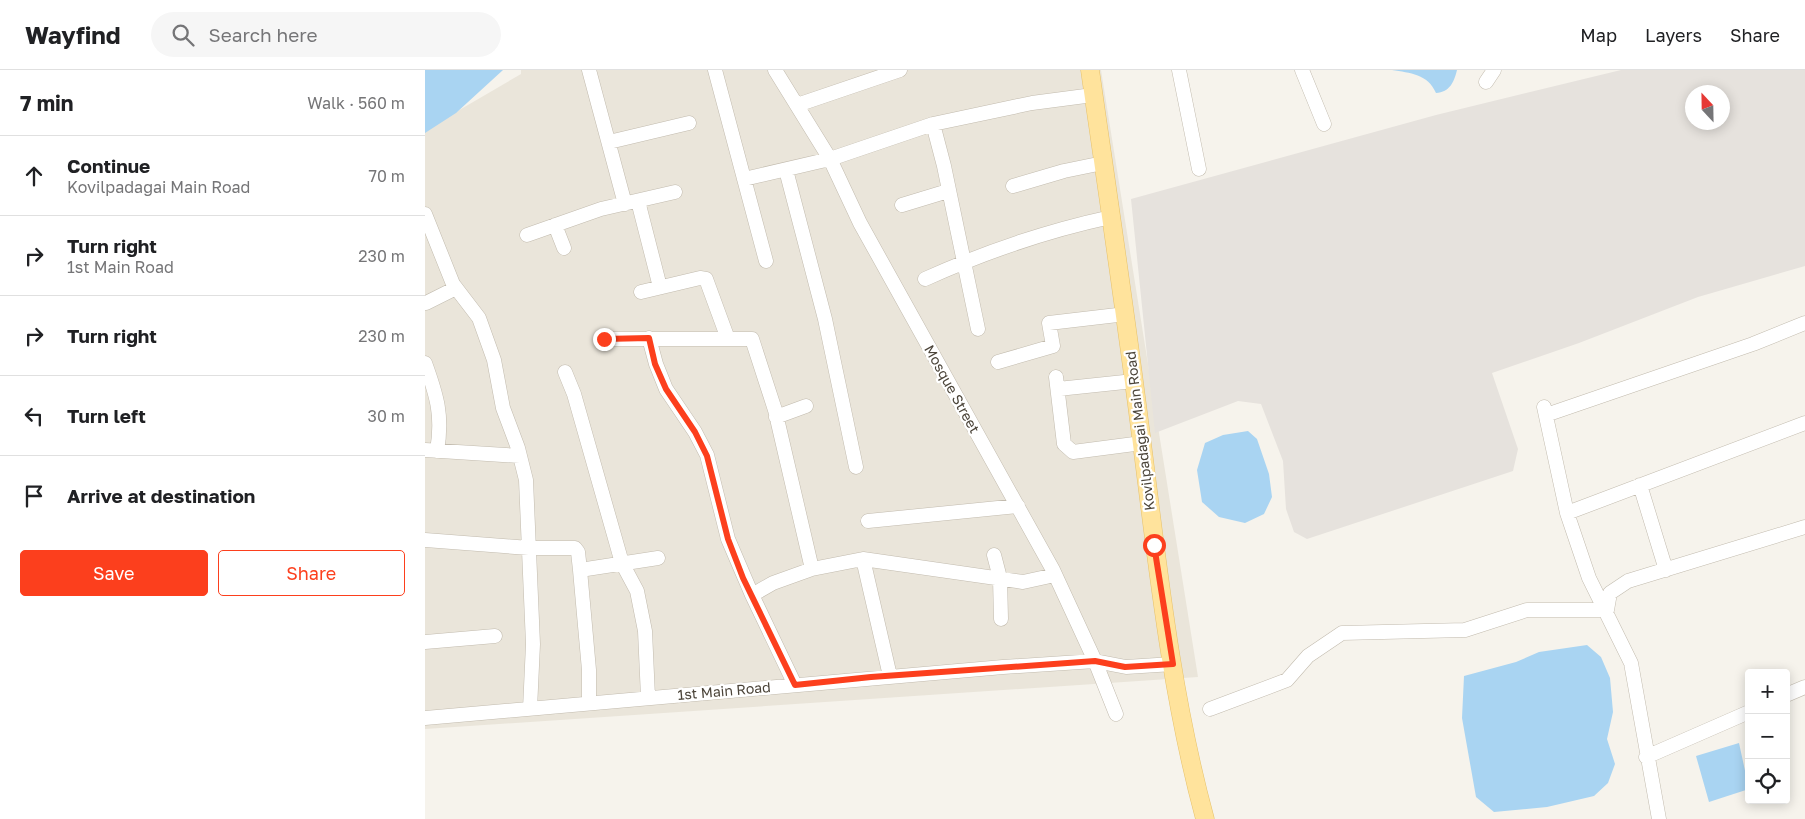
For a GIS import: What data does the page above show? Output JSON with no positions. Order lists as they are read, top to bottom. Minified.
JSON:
{"streets":{"main road":["Kovilpadagai Main Road"],"street":["Mosque Street","1st Main Road"]},"crossings":[["Mosque Street","1st Main Road"],["Kovilpadagai Main Road","1st Main Road"]],"north":"top","page":{"header":"Wayfind","search":"Search here","nav":["Map","Layers","Share"],"heading":["7 min","Walk · 560 m"],"list":[["Continue","Kovilpadagai Main Road","70 m"],["Turn right","1st Main Road","230 m"],["Turn right","230 m"],["Turn left","30 m"],"Arrive at destination"],"buttons":["Save","Share"],"map_buttons":["+","−"]}}
